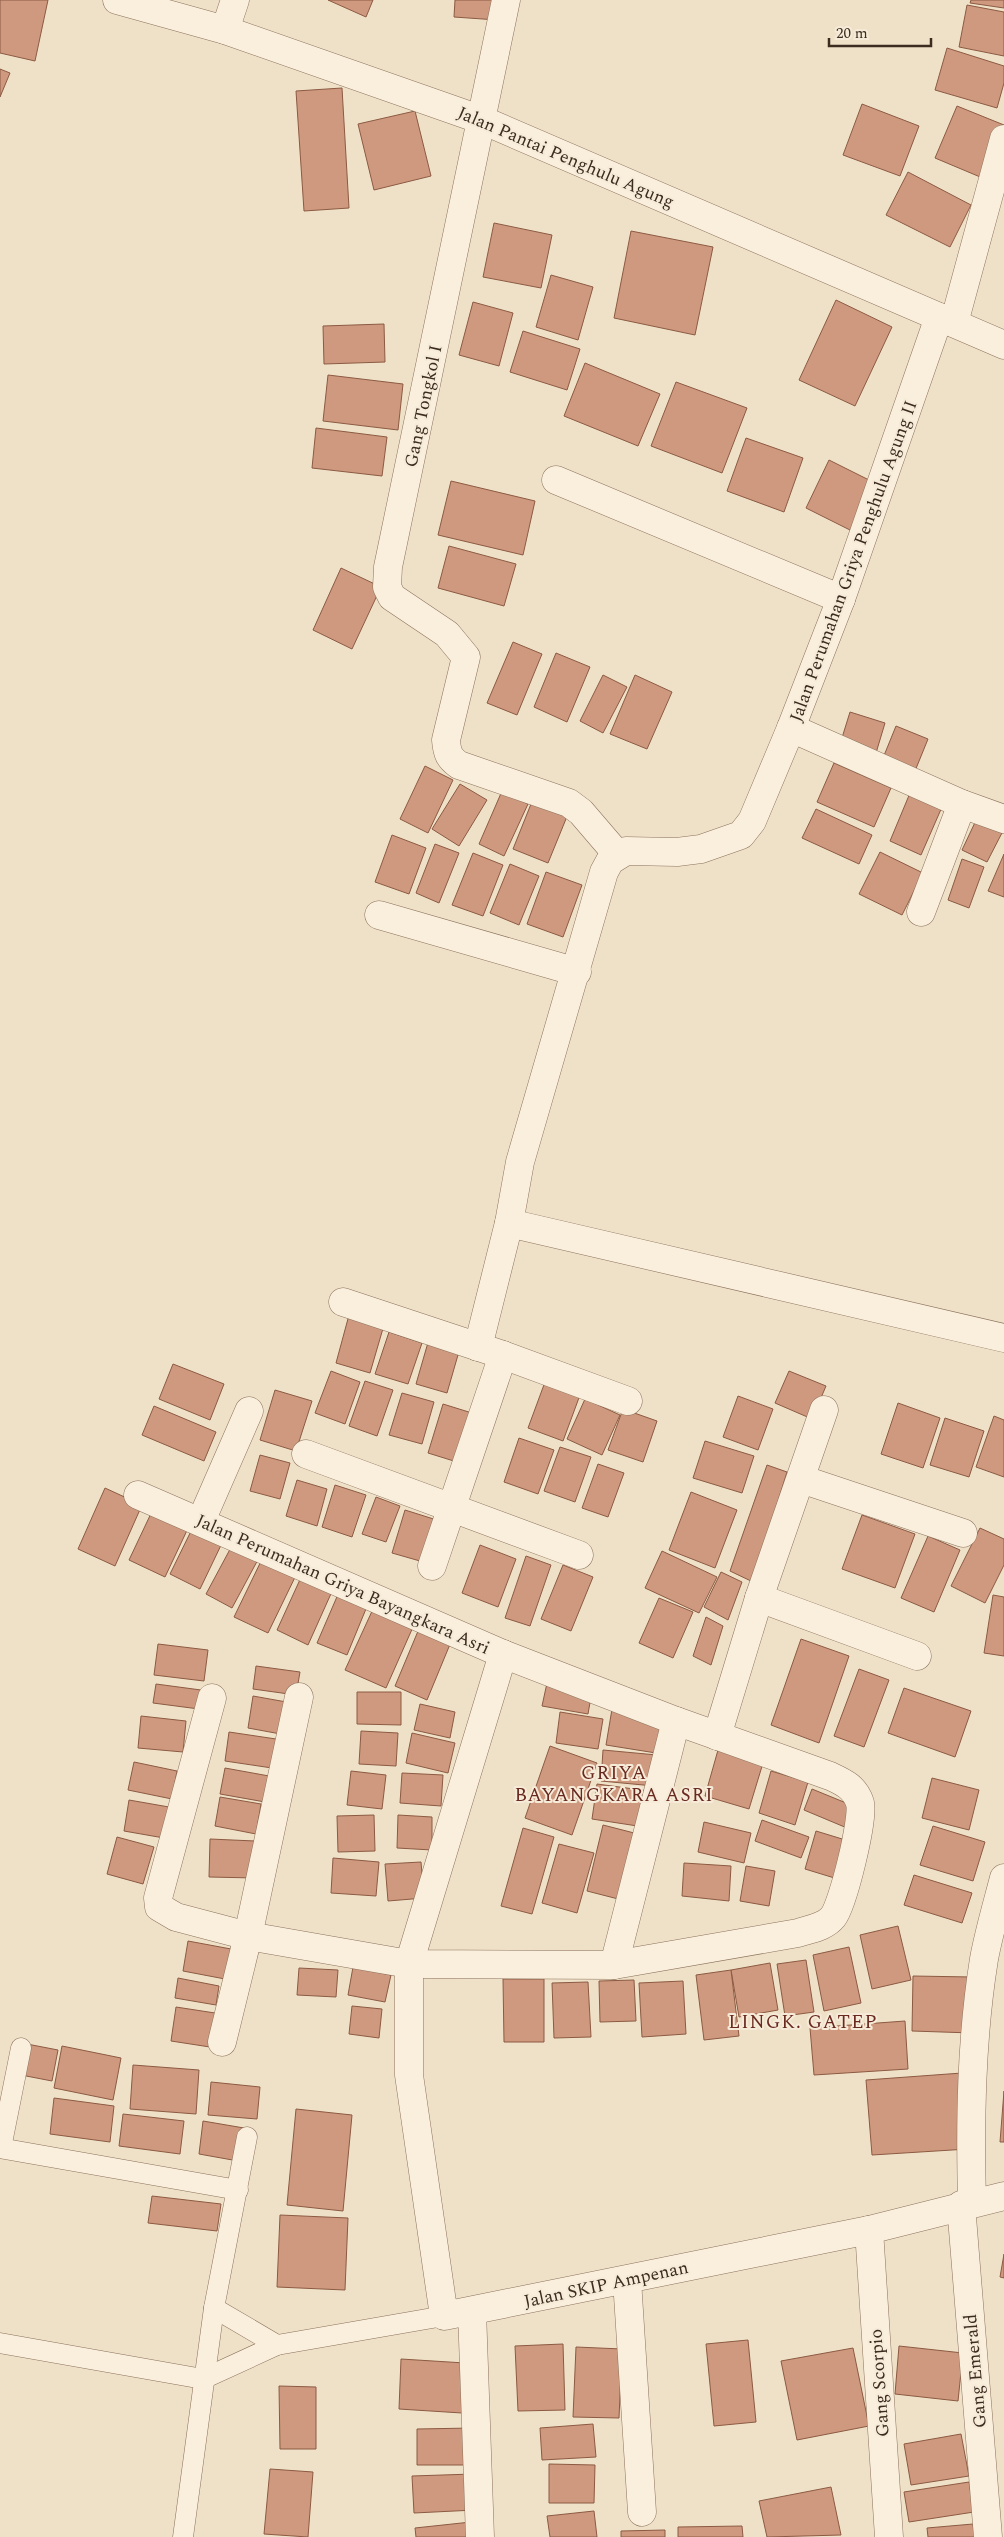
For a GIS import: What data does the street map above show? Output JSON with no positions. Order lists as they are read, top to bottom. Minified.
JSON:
{"streets":{"street":["Jalan Pantai Penghulu Agung","Gang Tongkol I","Jalan Perumahan Griya Penghulu Agung II","Jalan Perumahan Griya Bayangkara Asri","Jalan SKIP Ampenan","Gang Emerald","Gang Scorpio"]},"crossings":[["Jalan Pantai Penghulu Agung","Gang Tongkol I"],["Jalan Pantai Penghulu Agung","Jalan Perumahan Griya Penghulu Agung II"],["Jalan Perumahan Griya Bayangkara Asri","Jalan SKIP Ampenan"],["Jalan SKIP Ampenan","Gang Emerald"],["Jalan SKIP Ampenan","Gang Scorpio"]],"districts":["GRIYA BAYANGKARA ASRI","LINGK. GATEP"],"scale_bar":"20 m"}
